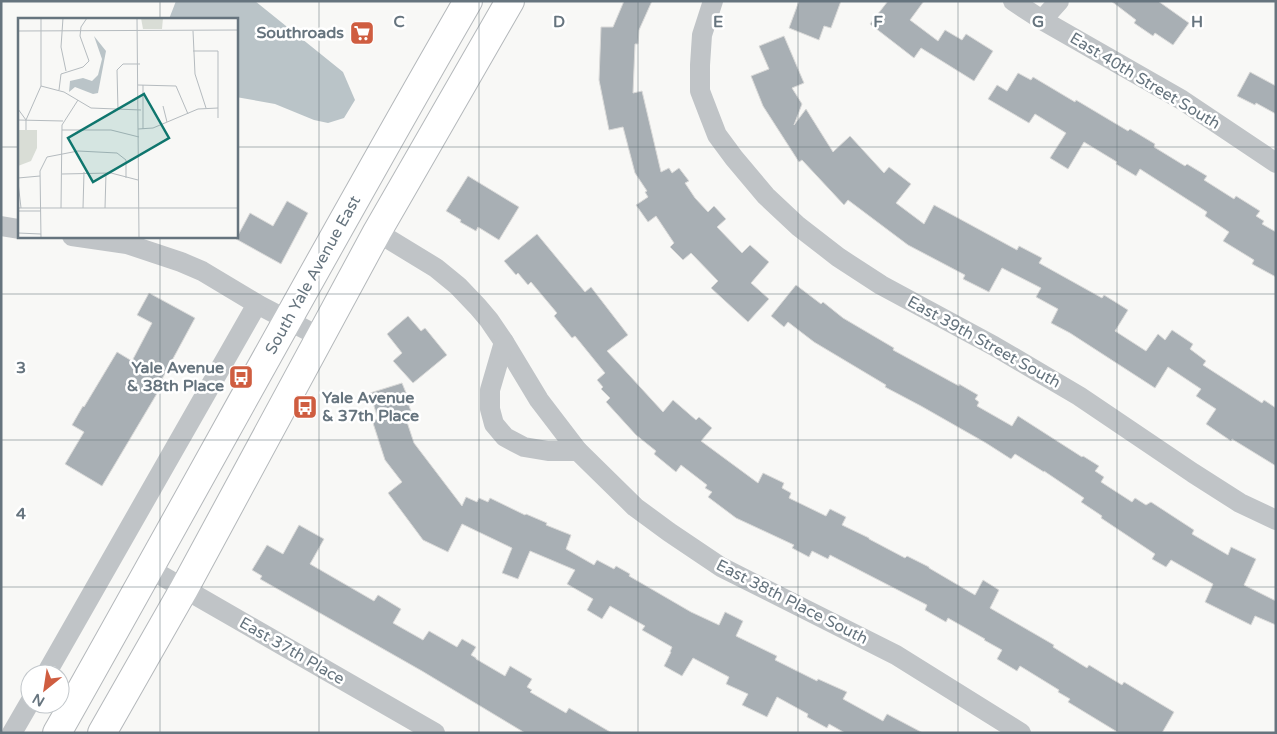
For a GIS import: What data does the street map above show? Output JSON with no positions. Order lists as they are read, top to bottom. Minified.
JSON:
{"streets":{"main road":["South Yale Avenue East"],"street":["East 40th Street South","East 39th Street South","East 38th Place South","East 37th Place"]},"crossings":[["South Yale Avenue East","East 37th Place"]],"places":{"supermarket":["Southroads"],"bus stop":["Yale Avenue & 38th Place","Yale Avenue & 37th Place"]},"north":"bottom left","grid":{"columns":["C","D","E","F","G","H"],"rows":["3","4"]}}
